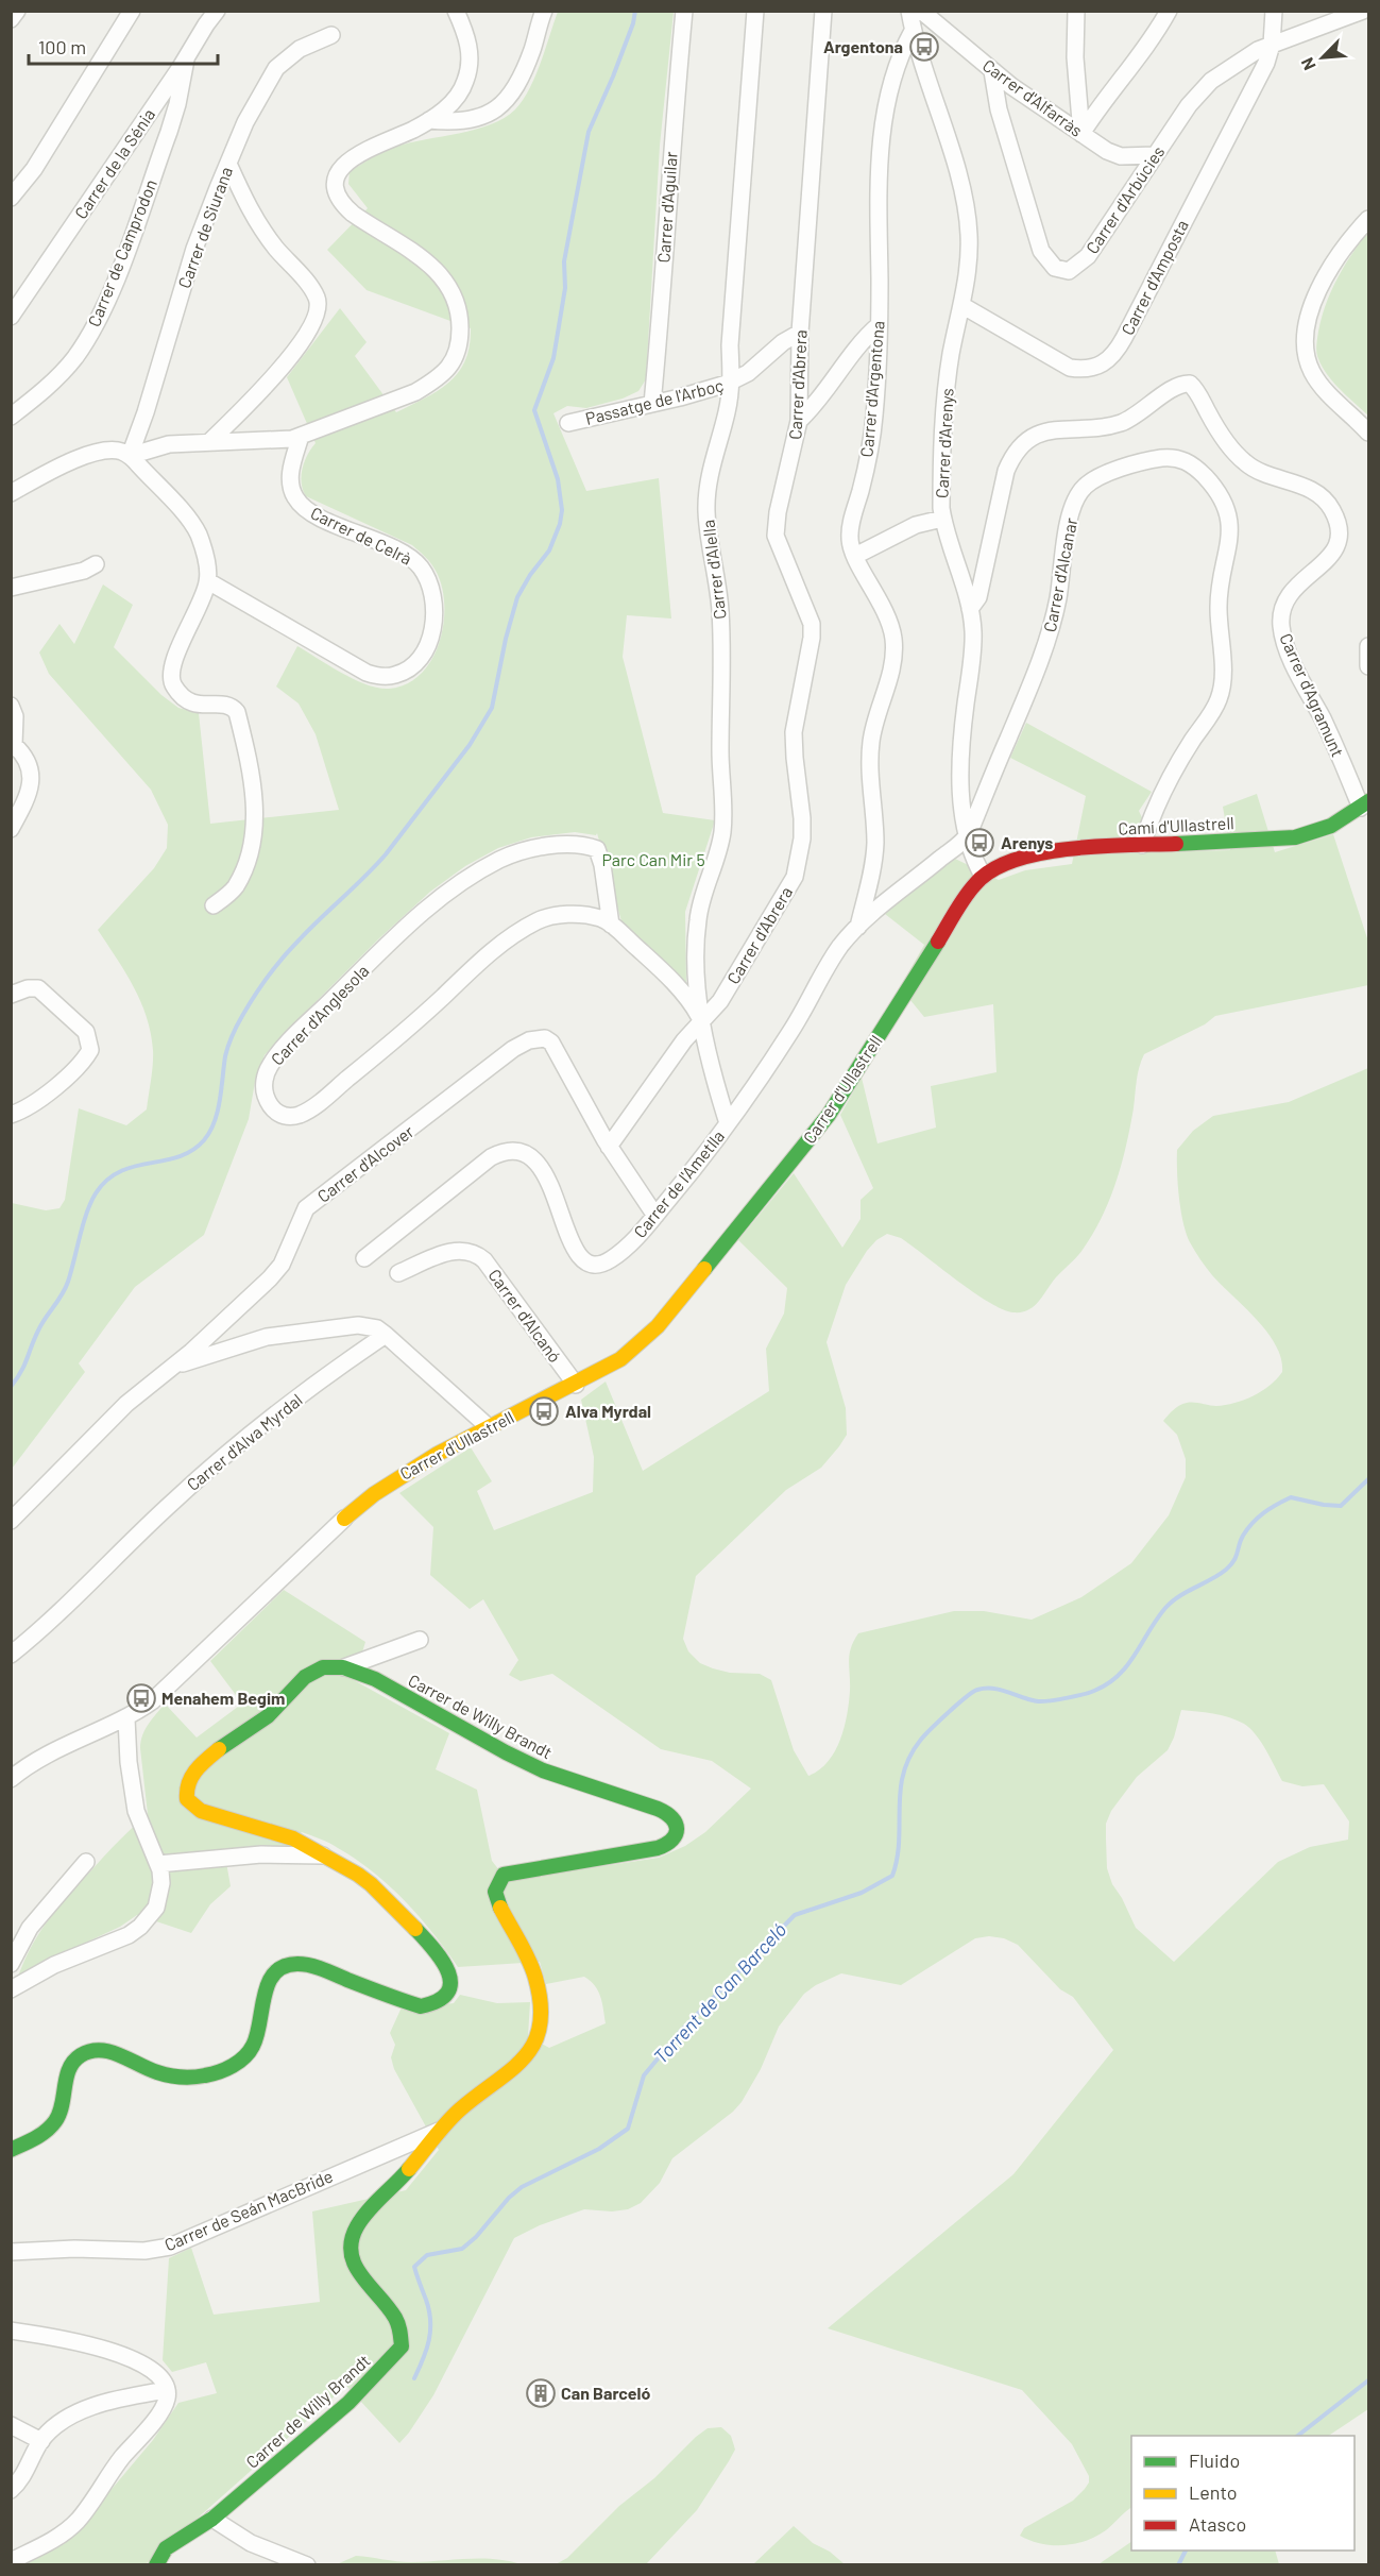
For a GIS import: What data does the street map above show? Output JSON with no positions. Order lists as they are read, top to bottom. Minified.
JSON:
{"streets":{"street":["Carrer d'Alfarràs","Carrer de la Sénia","Carrer d'Arbúcies","Carrer d'Aguilar","Carrer de Siurana","Carrer de Camprodon","Carrer d'Amposta","Carrer d'Abrera","Carrer d'Argentona","Passatge de l'Arboç","Carrer d'Arenys","Carrer de Celrà","Carrer d'Alella","Carrer d'Alcanar","Carrer d'Agramunt","Camí d'Ullastrell","Carrer d'Anglesola","Carrer d'Ullastrell","Carrer d'Alcover","Carrer de l'Ametlla","Carrer d'Alcanó","Carrer d'Alva Myrdal","Carrer de Willy Brandt","Carrer de Seán MacBride"]},"crossings":[["Carrer d'Alfarràs","Carrer d'Arbúcies"],["Carrer de la Sénia","Carrer de Camprodon"],["Carrer d'Arbúcies","Carrer d'Amposta"],["Carrer d'Aguilar","Passatge de l'Arboç"],["Carrer d'Amposta","Carrer d'Arenys"],["Carrer d'Abrera","Passatge de l'Arboç"],["Carrer d'Abrera","Carrer d'Alella"],["Carrer d'Abrera","Carrer d'Anglesola"],["Carrer d'Abrera","Carrer d'Alcover"],["Carrer d'Argentona","Carrer d'Arenys"],["Carrer d'Argentona","Carrer de l'Ametlla"],["Passatge de l'Arboç","Carrer d'Alella"],["Carrer d'Arenys","Carrer d'Alcanar"],["Carrer d'Arenys","Carrer d'Agramunt"],["Carrer d'Arenys","Camí d'Ullastrell"],["Carrer d'Arenys","Carrer d'Ullastrell"],["Carrer d'Arenys","Carrer de l'Ametlla"],["Carrer d'Alella","Carrer d'Anglesola"],["Carrer d'Alella","Carrer de l'Ametlla"],["Carrer d'Alcanar","Camí d'Ullastrell"],["Carrer d'Alcanar","Carrer de l'Ametlla"],["Carrer d'Agramunt","Camí d'Ullastrell"],["Camí d'Ullastrell","Carrer d'Ullastrell"],["Carrer d'Ullastrell","Carrer d'Alcanó"],["Carrer d'Alcover","Carrer de l'Ametlla"],["Carrer de Willy Brandt","Carrer de Seán MacBride"]],"water":["Torrent de Can Barceló"],"parks":["Parc Can Mir 5"],"places":{"bus stop":["Argentona","Arenys","Alva Myrdal","Menahem Begim"],"building":["Can Barceló"]},"legend":["Fluido","Lento","Atasco"],"scale_bar":"100 m","north":"bottom left"}
